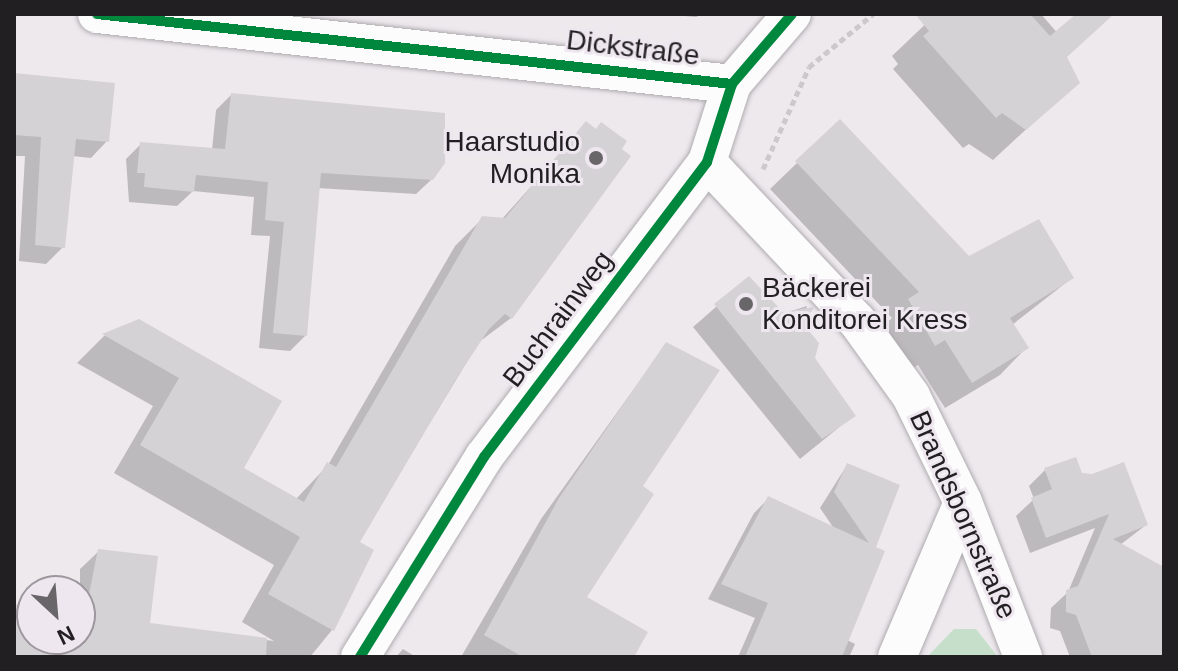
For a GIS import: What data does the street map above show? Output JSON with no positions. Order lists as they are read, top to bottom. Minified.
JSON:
{"streets":{"street":["Dickstraße","Buchrainweg","Brandsbornstraße"]},"crossings":[["Dickstraße","Buchrainweg"],["Buchrainweg","Brandsbornstraße"]],"places":["Haarstudio Monika","Bäckerei Konditorei Kress"],"north":"bottom right"}
